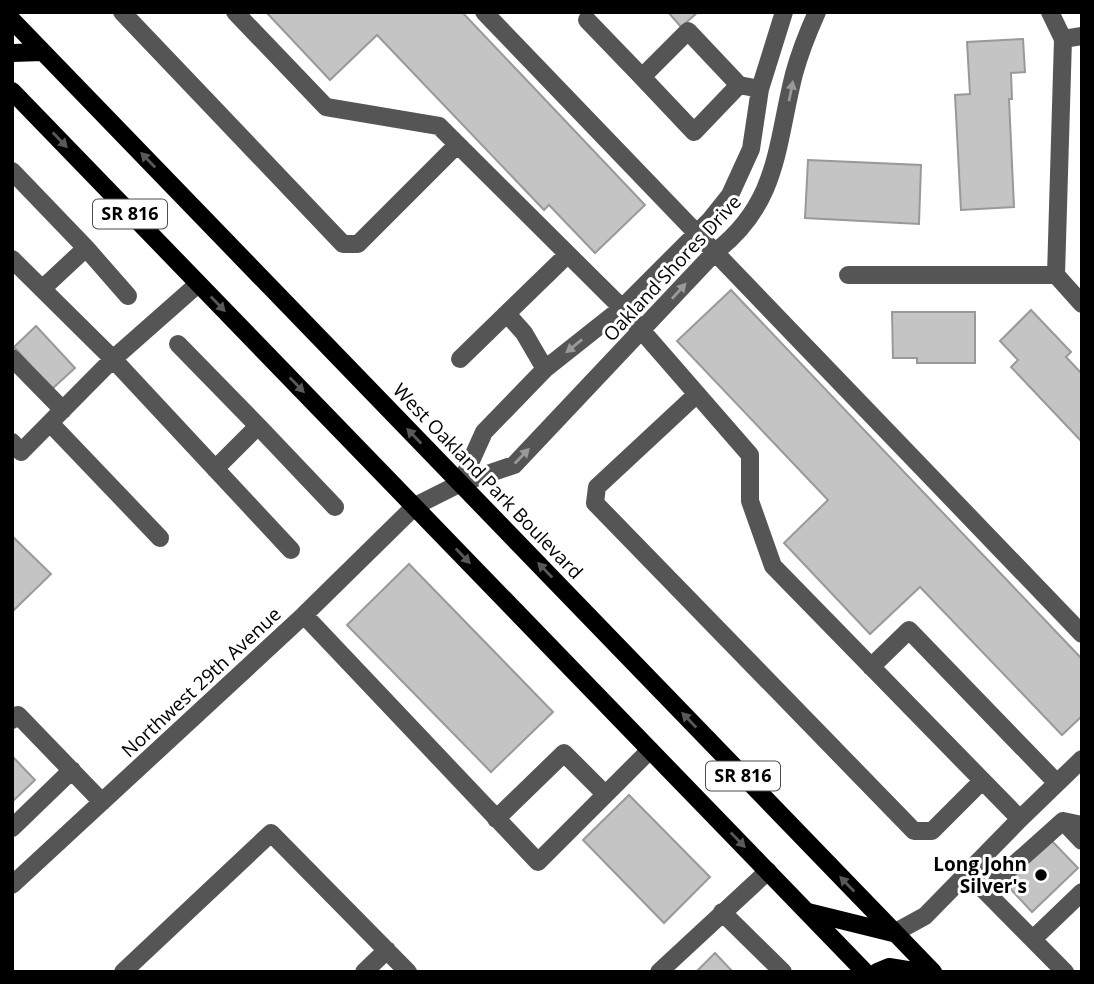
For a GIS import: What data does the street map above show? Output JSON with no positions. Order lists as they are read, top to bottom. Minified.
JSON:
{"streets":{"main road":["SR 816","West Oakland Park Boulevard"],"street":["Oakland Shores Drive","Northwest 29th Avenue"]},"crossings":[["SR 816","Oakland Shores Drive"],["SR 816","Northwest 29th Avenue"],["Oakland Shores Drive","West Oakland Park Boulevard"],["Oakland Shores Drive","Northwest 29th Avenue"]],"places":["Long John Silver's"]}
